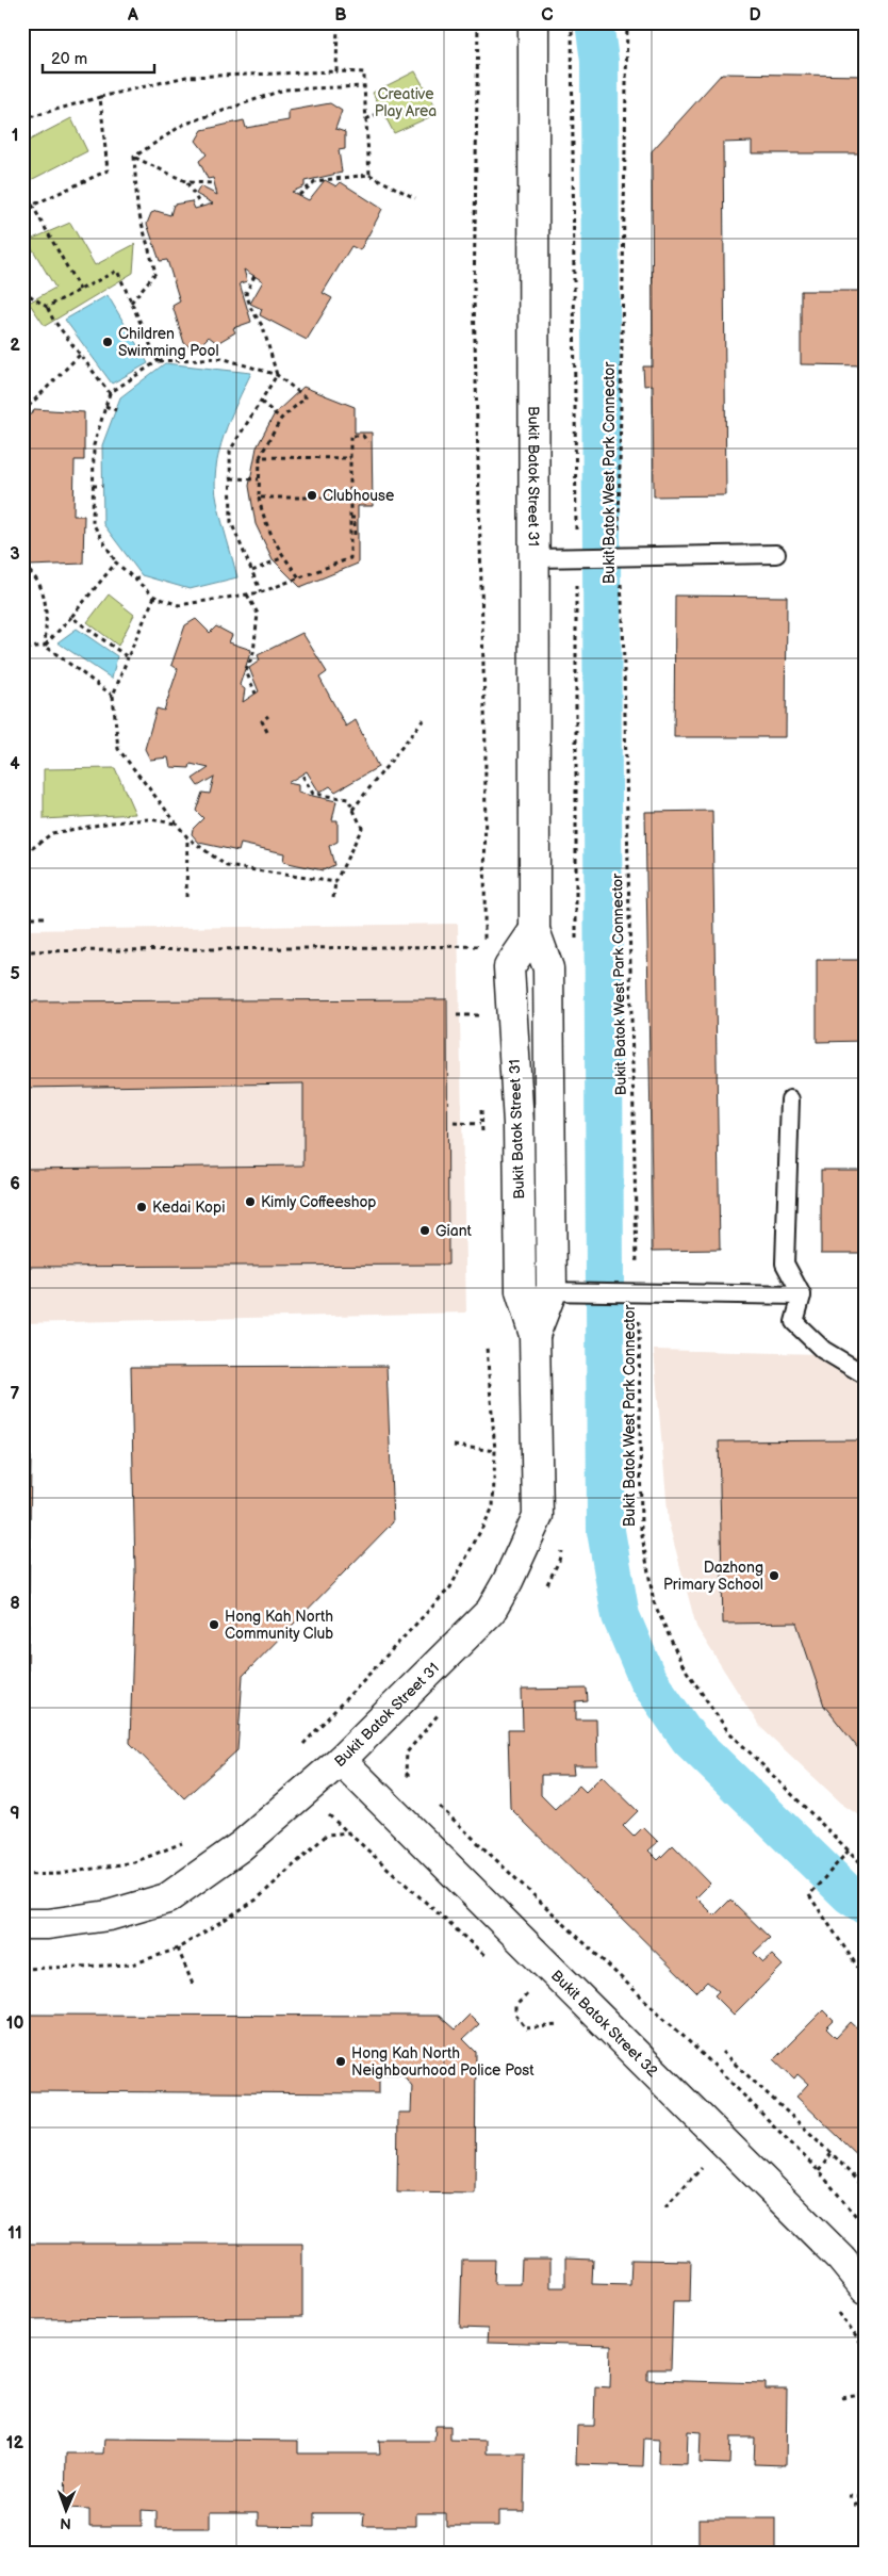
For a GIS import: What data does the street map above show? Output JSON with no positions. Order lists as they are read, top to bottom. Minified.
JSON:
{"streets":{"street":["Bukit Batok Street 31","Bukit Batok Street 32"],"path":["Bukit Batok West Park Connector"]},"crossings":[["Bukit Batok Street 31","Bukit Batok Street 32"]],"parks":["Creative Play Area"],"places":["Children Swimming Pool","Clubhouse","Kimly Coffeeshop","Kedai Kopi","Giant","Dazhong Primary School","Hong Kah North Community Club","Hong Kah North Neighbourhood Police Post"],"scale_bar":"20 m","north":"bottom","grid":{"columns":["A","B","C","D"],"rows":["1","2","3","4","5","6","7","8","9","10","11","12"]}}
